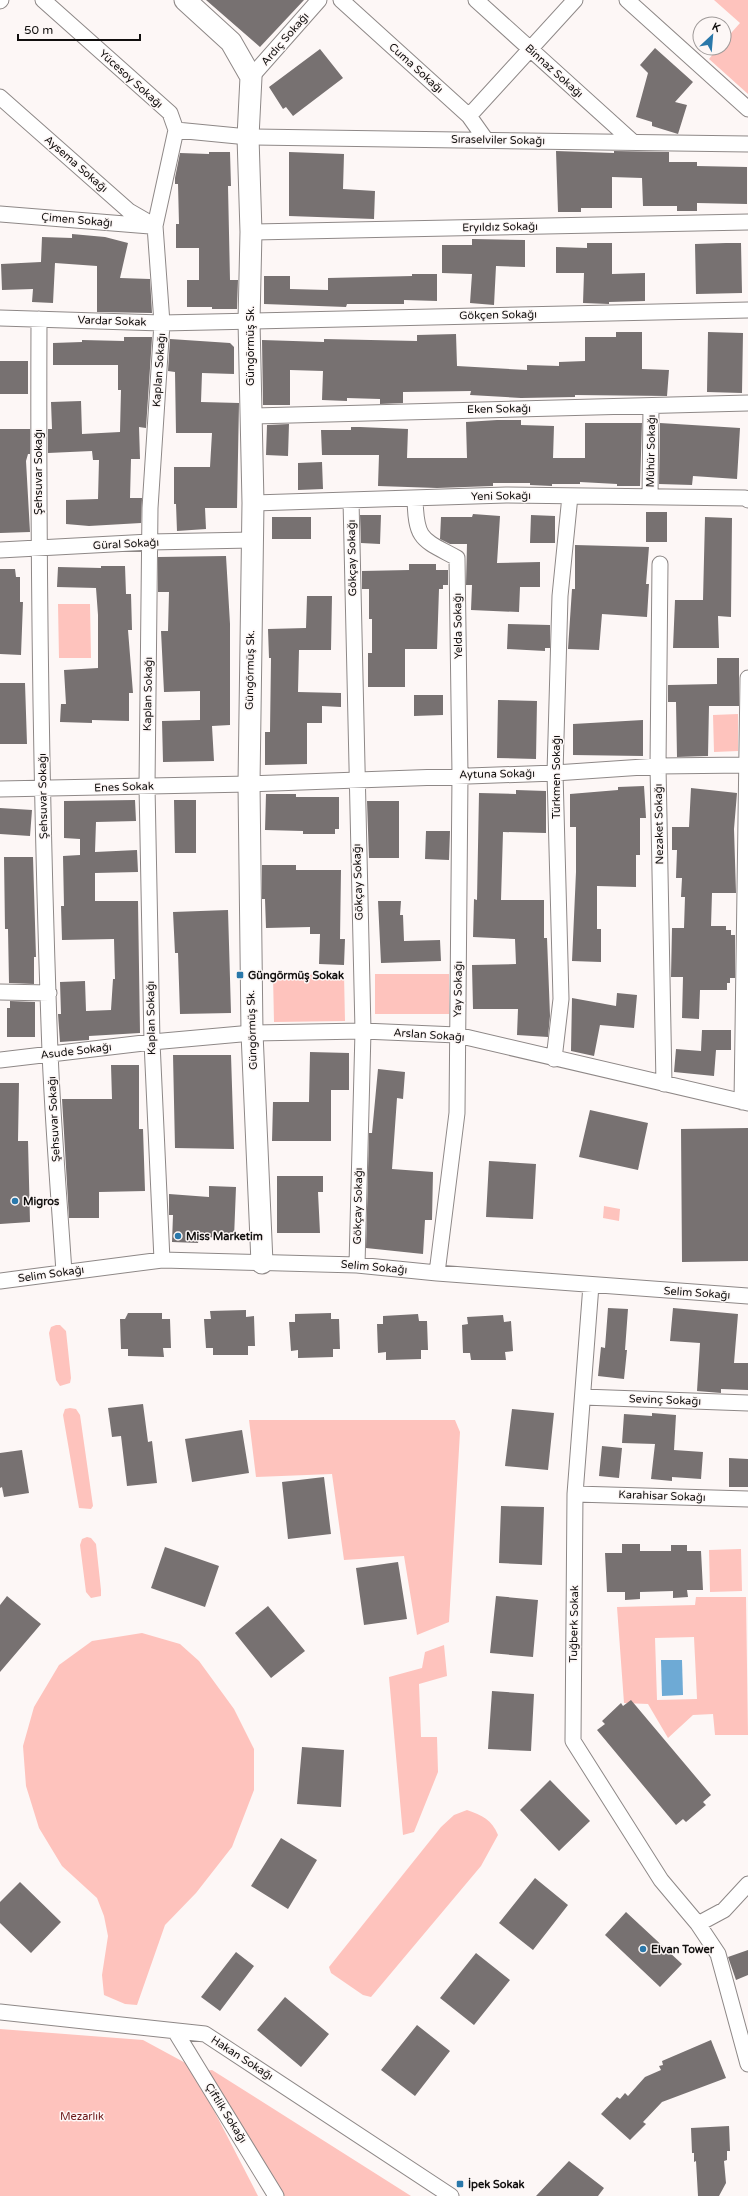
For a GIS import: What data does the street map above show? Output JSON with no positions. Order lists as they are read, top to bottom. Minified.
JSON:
{"streets":{"street":["Ardıç Sokağı","Cuma Sokağı","Binnaz Sokağı","Yücesoy Sokağı","Sıraselviler Sokağı","Aysema Sokağı","Çimen Sokağı","Eryıldız Sokağı","Gökçen Sokağı","Vardar Sokak","Güngörmüş Sk.","Kaplan Sokağı","Eken Sokağı","Mühür Sokağı","Şehsuvar Sokağı","Yeni Sokağı","Güral Sokağı","Gökçay Sokağı","Yelda Sokağı","Aytuna Sokağı","Türkmen Sokağı","Enes Sokak","Nezaket Sokağı","Yay Sokağı","Arslan Sokağı","Asude Sokağı","Selim Sokağı","Sevinç Sokağı","Karahisar Sokağı","Tuğberk Sokak","Hakan Sokağı","Çiftlik Sokağı"]},"crossings":[["Ardıç Sokağı","Güngörmüş Sk."],["Cuma Sokağı","Sıraselviler Sokağı"],["Binnaz Sokağı","Sıraselviler Sokağı"],["Yücesoy Sokağı","Kaplan Sokağı"],["Sıraselviler Sokağı","Güngörmüş Sk."],["Aysema Sokağı","Çimen Sokağı"],["Aysema Sokağı","Kaplan Sokağı"],["Çimen Sokağı","Kaplan Sokağı"],["Eryıldız Sokağı","Güngörmüş Sk."],["Gökçen Sokağı","Vardar Sokak"],["Gökçen Sokağı","Güngörmüş Sk."],["Vardar Sokak","Güngörmüş Sk."],["Vardar Sokak","Kaplan Sokağı"],["Vardar Sokak","Şehsuvar Sokağı"],["Güngörmüş Sk.","Eken Sokağı"],["Güngörmüş Sk.","Yeni Sokağı"],["Güngörmüş Sk.","Güral Sokağı"],["Güngörmüş Sk.","Aytuna Sokağı"],["Güngörmüş Sk.","Enes Sokak"],["Güngörmüş Sk.","Arslan Sokağı"],["Güngörmüş Sk.","Selim Sokağı"],["Kaplan Sokağı","Güral Sokağı"],["Kaplan Sokağı","Enes Sokak"],["Kaplan Sokağı","Arslan Sokağı"],["Kaplan Sokağı","Asude Sokağı"],["Kaplan Sokağı","Selim Sokağı"],["Eken Sokağı","Mühür Sokağı"],["Mühür Sokağı","Yeni Sokağı"],["Şehsuvar Sokağı","Güral Sokağı"],["Şehsuvar Sokağı","Enes Sokak"],["Şehsuvar Sokağı","Asude Sokağı"],["Şehsuvar Sokağı","Selim Sokağı"],["Yeni Sokağı","Gökçay Sokağı"],["Yeni Sokağı","Yelda Sokağı"],["Yeni Sokağı","Türkmen Sokağı"],["Gökçay Sokağı","Aytuna Sokağı"],["Gökçay Sokağı","Arslan Sokağı"],["Gökçay Sokağı","Selim Sokağı"],["Yelda Sokağı","Aytuna Sokağı"],["Yelda Sokağı","Yay Sokağı"],["Aytuna Sokağı","Türkmen Sokağı"],["Aytuna Sokağı","Enes Sokak"],["Aytuna Sokağı","Nezaket Sokağı"],["Aytuna Sokağı","Yay Sokağı"],["Türkmen Sokağı","Arslan Sokağı"],["Nezaket Sokağı","Arslan Sokağı"],["Yay Sokağı","Arslan Sokağı"],["Yay Sokağı","Selim Sokağı"],["Arslan Sokağı","Asude Sokağı"],["Selim Sokağı","Tuğberk Sokak"],["Sevinç Sokağı","Tuğberk Sokak"],["Karahisar Sokağı","Tuğberk Sokak"],["Hakan Sokağı","Çiftlik Sokağı"]],"parks":["Mezarlık"],"places":{"transit":["Güngörmüş Sokak","İpek Sokak"],"other":["Migros","Miss Marketim","Elvan Tower"]},"scale_bar":"50 m","north":"top right"}
